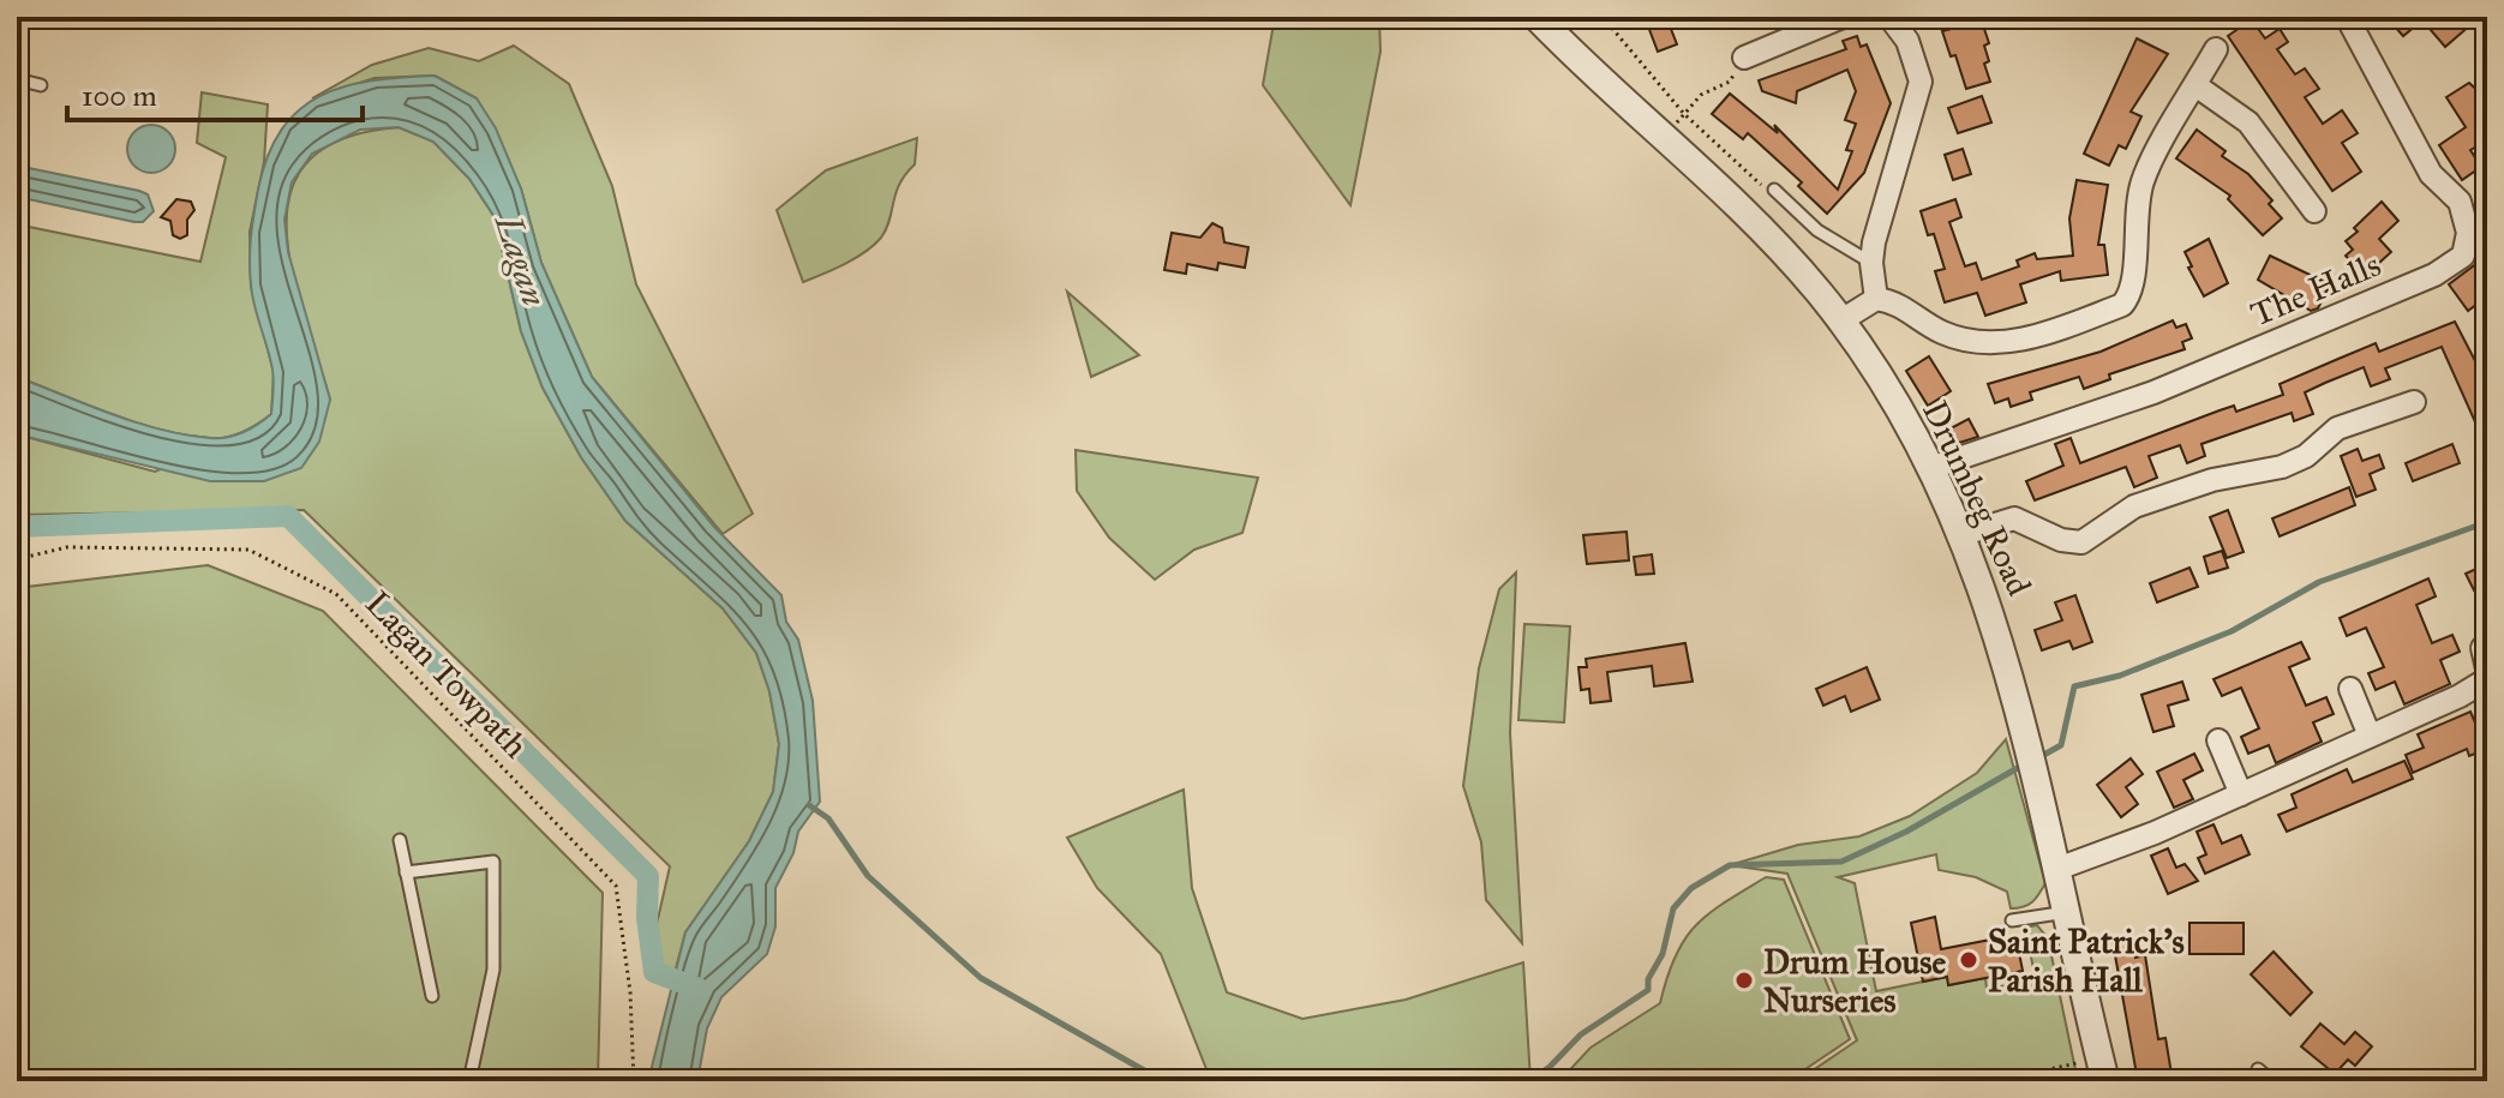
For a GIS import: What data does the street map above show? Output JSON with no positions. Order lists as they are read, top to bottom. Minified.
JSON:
{"streets":{"street":["The Halls","Drumbeg Road"],"path":["Lagan Towpath"]},"crossings":[["The Halls","Drumbeg Road"]],"water":["Lagan"],"places":["Saint Patrick's Parish Hall","Drum House Nurseries"],"scale_bar":"100 m"}
